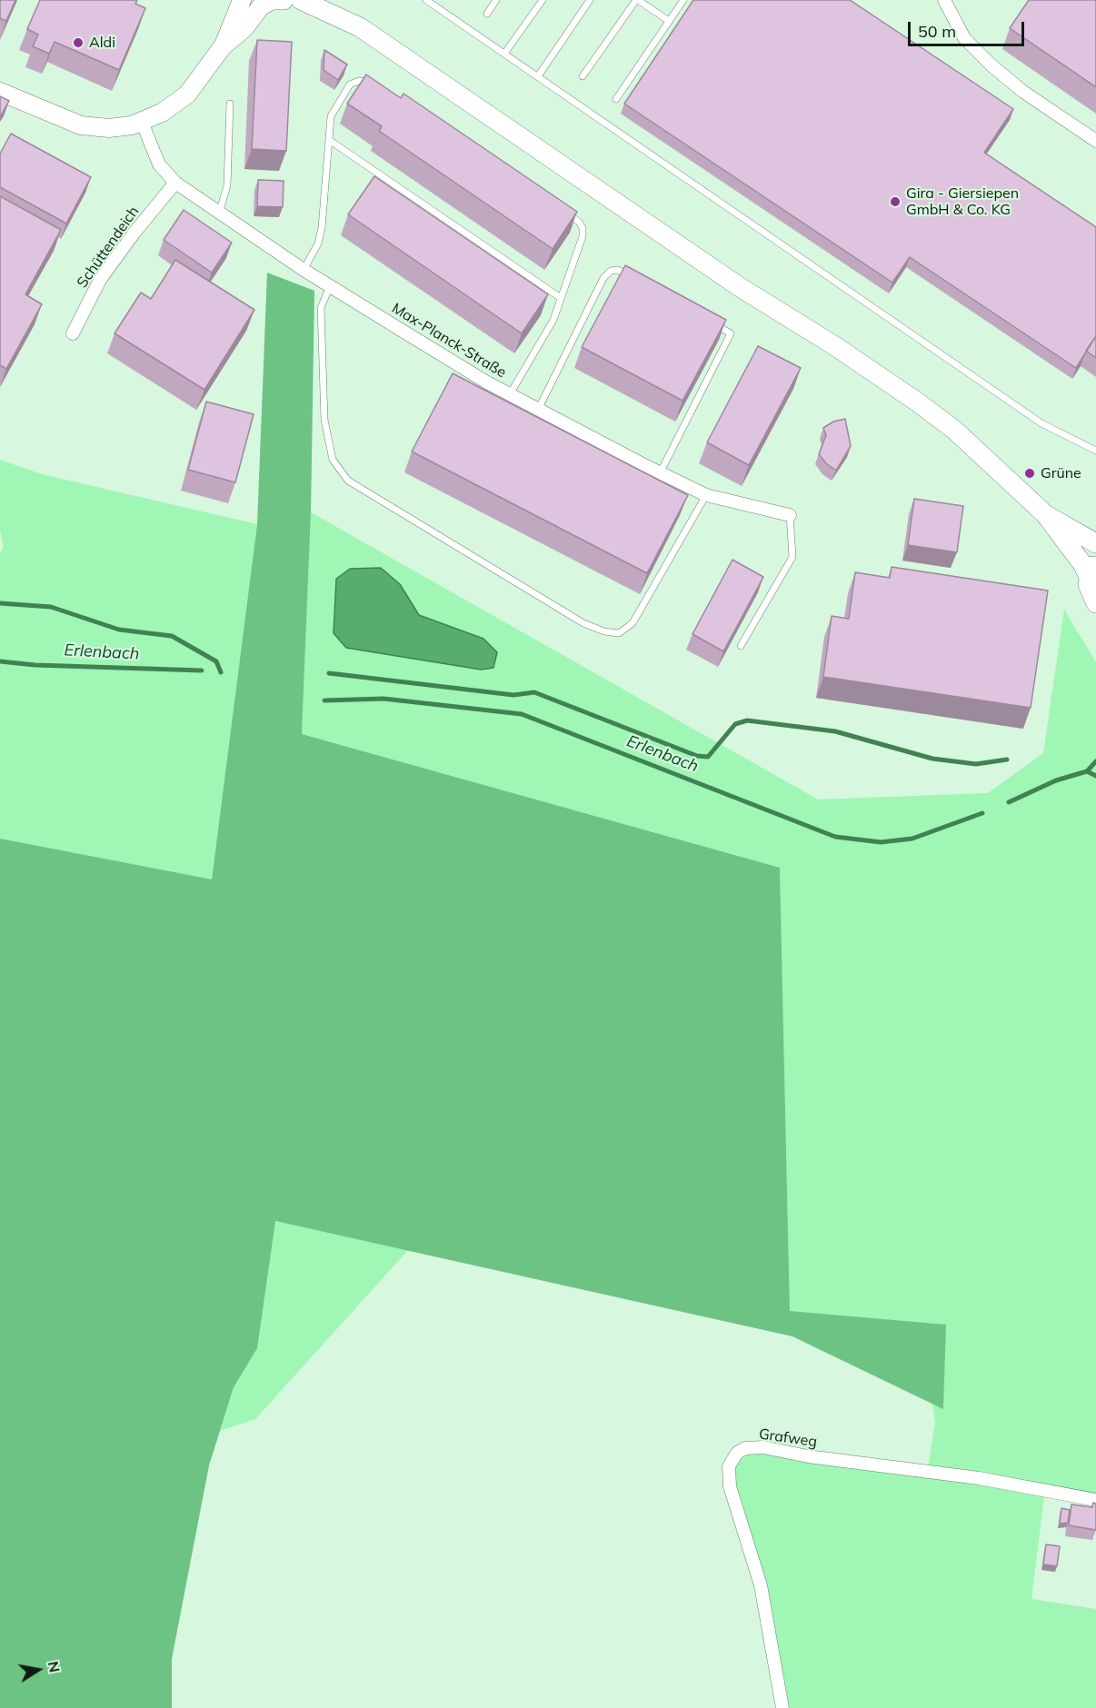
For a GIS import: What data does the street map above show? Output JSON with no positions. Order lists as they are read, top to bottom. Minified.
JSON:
{"streets":{"street":["Schüttendeich","Max-Planck-Straße","Grafweg"]},"crossings":[["Schüttendeich","Max-Planck-Straße"]],"water":["Erlenbach"],"places":["Aldi","Gira - Giersiepen GmbH & Co. KG","Grüne"],"scale_bar":"50 m","north":"right"}
